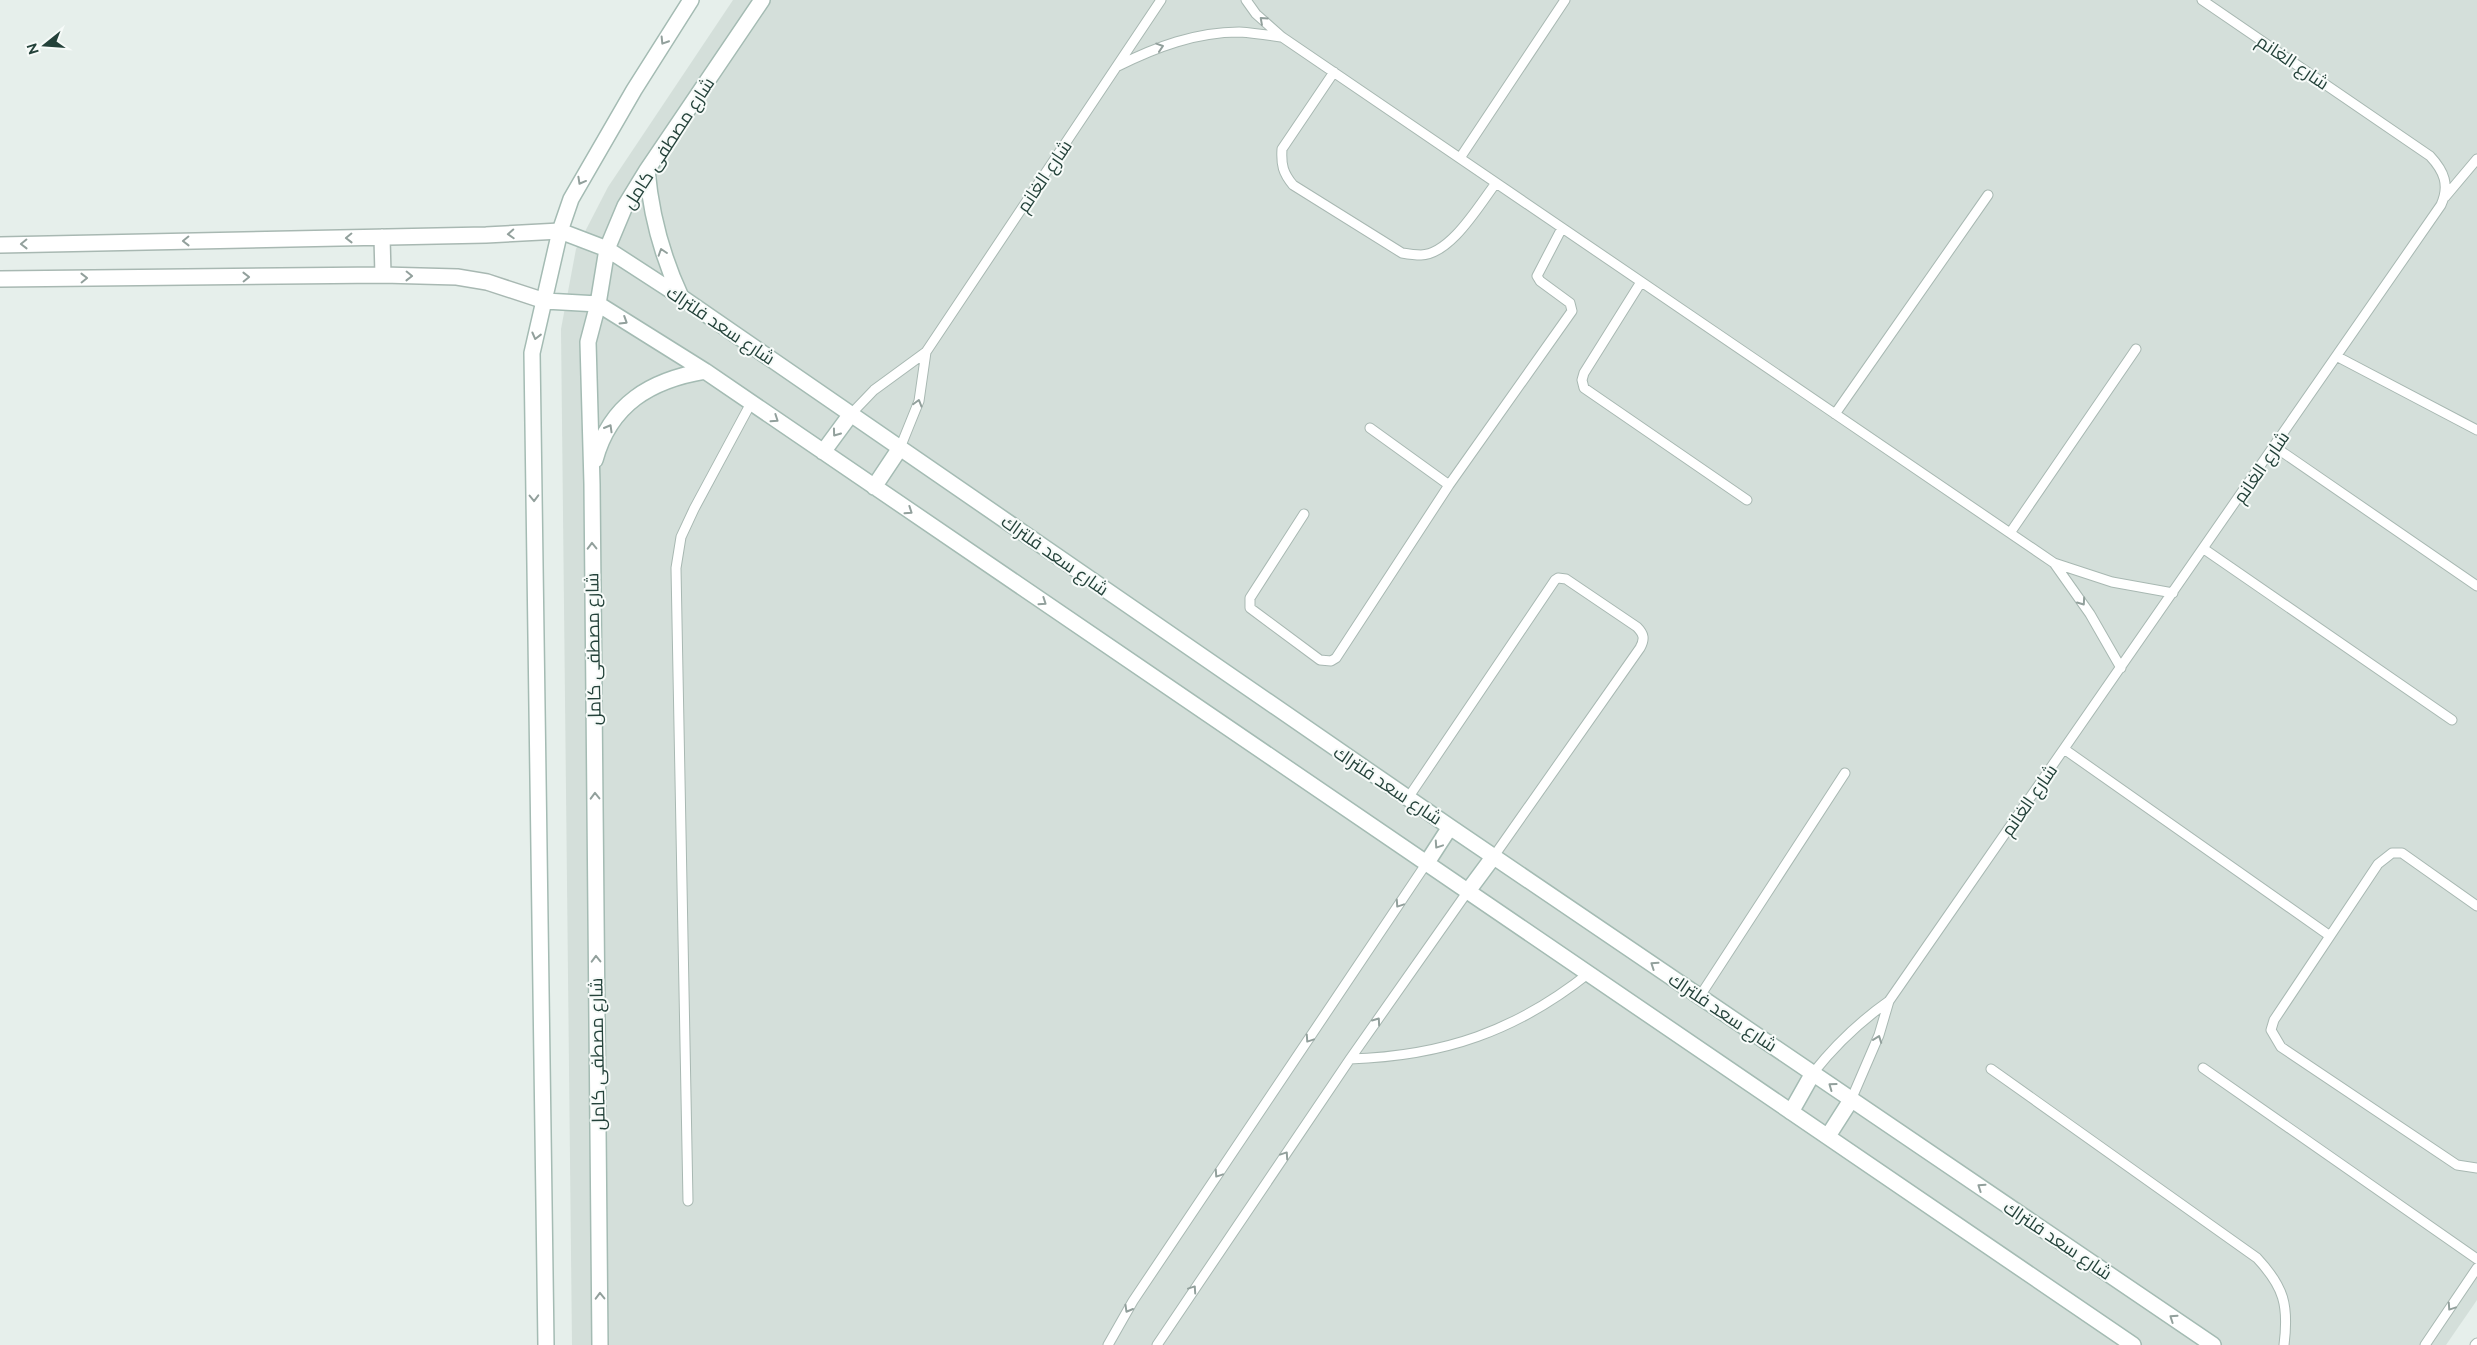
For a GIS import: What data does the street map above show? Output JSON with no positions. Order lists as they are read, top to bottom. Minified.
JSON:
{"streets":{"street":["شارع مصطفى كامل","شارع سعد فلتراك"],"lane":["شارع الغانم"]},"crossings":[["شارع الغانم","شارع سعد فلتراك"],["شارع مصطفى كامل","شارع سعد فلتراك"]],"north":"left"}
